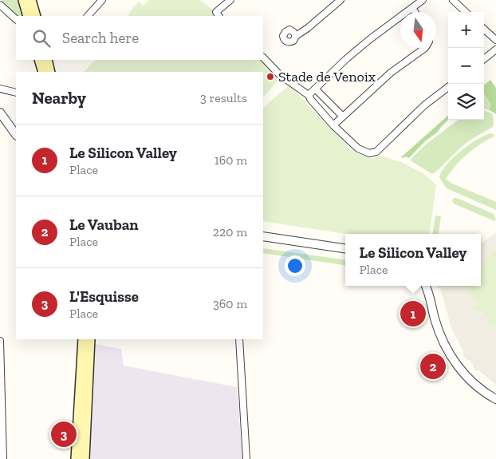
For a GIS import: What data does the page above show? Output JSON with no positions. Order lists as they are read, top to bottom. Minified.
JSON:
{"places":["Stade de Venoix"],"north":"bottom","page":{"map_buttons":["+","−"],"search":"Search here","heading":["Nearby","3 results"],"list":[{"mark":"1","name":"Le Silicon Valley","note":"Place","value":"160 m"},{"mark":"2","name":"Le Vauban","note":"Place","value":"220 m"},{"mark":"3","name":"L'Esquisse","note":"Place","value":"360 m"}],"popup":["Le Silicon Valley","Place"],"pins":["1","2","3"]}}
